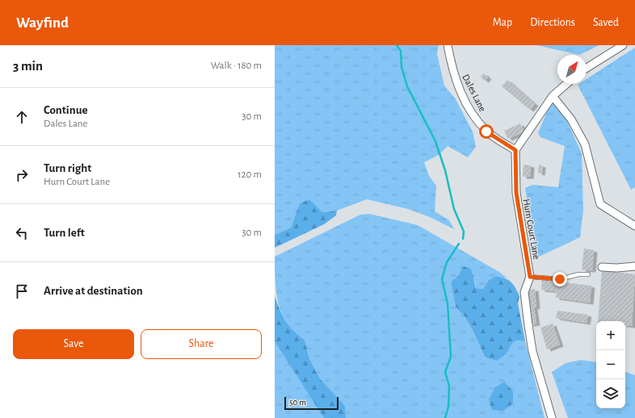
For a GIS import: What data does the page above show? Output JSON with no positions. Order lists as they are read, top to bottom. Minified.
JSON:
{"streets":{"street":["Dales Lane","Hurn Court Lane"]},"crossings":[["Dales Lane","Hurn Court Lane"]],"scale_bar":"50 m","north":"top right","page":{"header":"Wayfind","nav":["Map","Directions","Saved"],"heading":["3 min","Walk · 180 m"],"list":[["Continue","Dales Lane","30 m"],["Turn right","Hurn Court Lane","120 m"],["Turn left","30 m"],"Arrive at destination"],"buttons":["Save","Share"],"map_buttons":["+","−"],"scale":"50 m"}}
